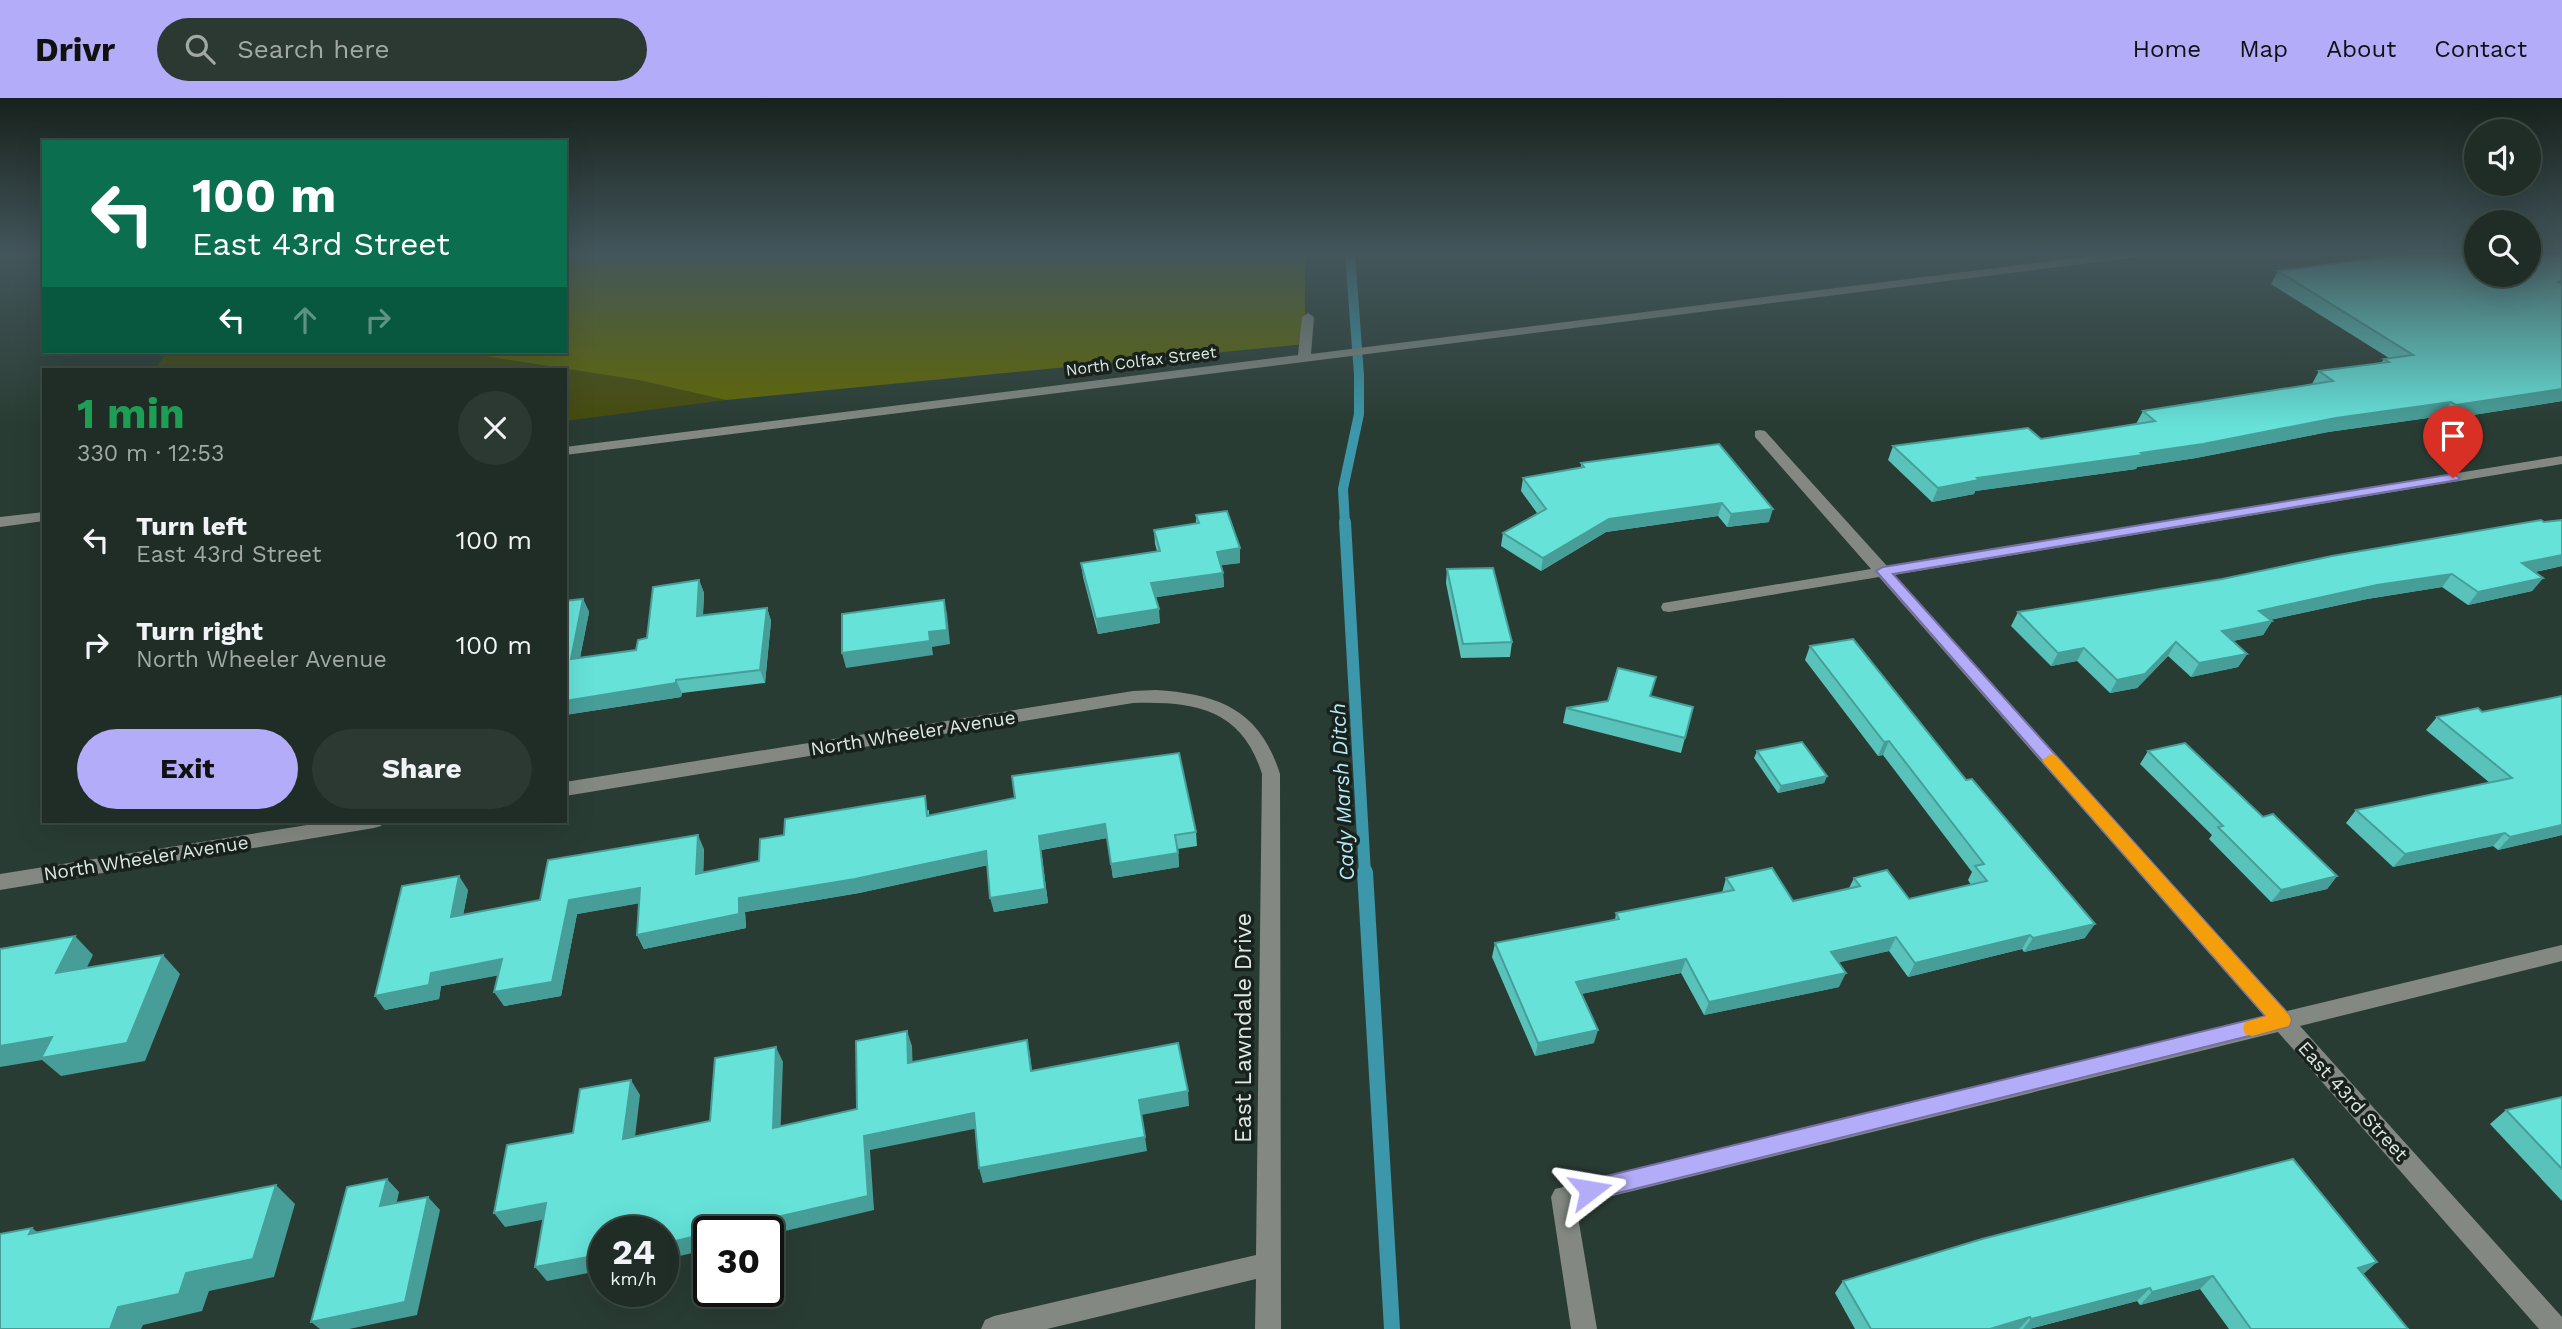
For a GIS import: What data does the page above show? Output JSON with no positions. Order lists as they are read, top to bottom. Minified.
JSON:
{"streets":{"street":["North Colfax Street","North Wheeler Avenue","East Lawndale Drive","East 43rd Street"]},"crossings":[["North Wheeler Avenue","East Lawndale Drive"]],"water":["Cady Marsh Ditch"],"page":{"header":"Drivr","search":"Search here","nav":["Home","Map","About","Contact"],"turn":["100 m","East 43rd Street"],"heading":["1 min","330 m · 12:53"],"list":[{"name":"Turn left","note":"East 43rd Street","value":"100 m"},{"name":"Turn right","note":"North Wheeler Avenue","value":"100 m"}],"buttons":["Exit","Share"],"speed":"24 km/h","limit":"30"}}
